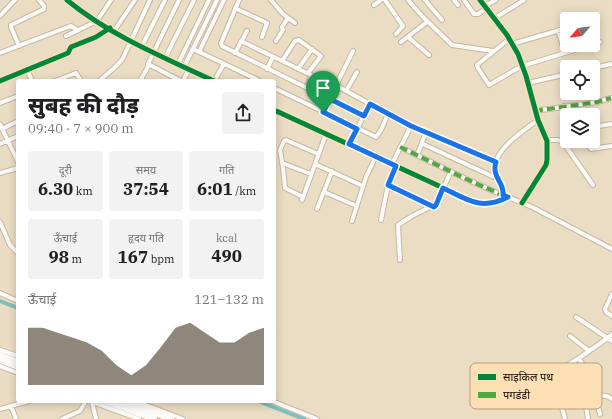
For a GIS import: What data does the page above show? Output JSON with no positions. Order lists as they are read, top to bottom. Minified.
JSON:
{"legend":["साइकिल पथ","पगडंडी"],"north":"bottom left","page":{"heading":["सुबह की दौड़","09:40 · 7 × 900 m"],"stats":[["दूरी","6.30 km"],["समय","37:54"],["गति","6:01 /km"],["ऊँचाई","98 m"],["हृदय गति","167 bpm"],["kcal","490"]],"chart":["ऊँचाई","121–132 m"]}}
